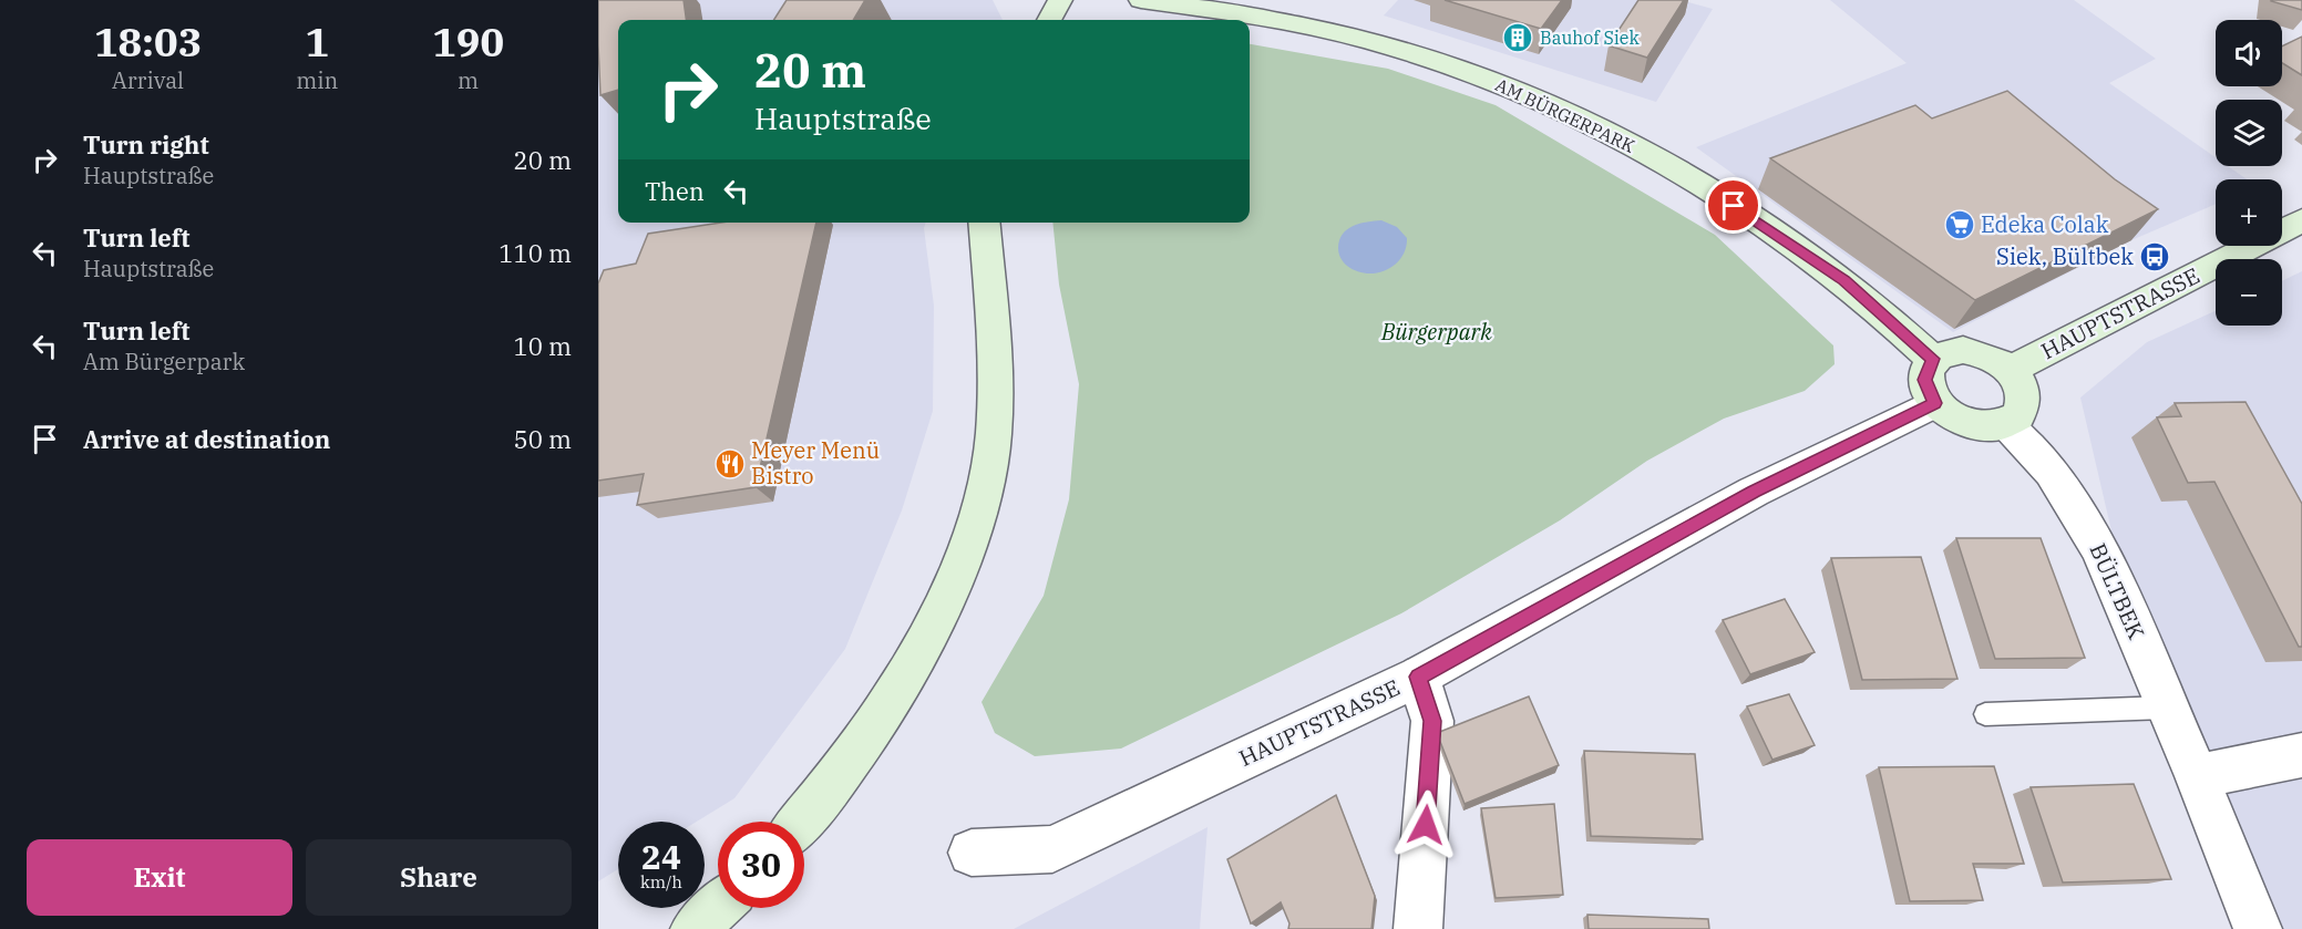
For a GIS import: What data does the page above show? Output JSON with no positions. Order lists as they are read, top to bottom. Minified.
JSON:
{"streets":{"street":["AM BÜRGERPARK","HAUPTSTRASSE","BÜLTBEK"]},"crossings":[["AM BÜRGERPARK","HAUPTSTRASSE"],["AM BÜRGERPARK","BÜLTBEK"],["HAUPTSTRASSE","BÜLTBEK"]],"parks":["Bürgerpark"],"places":{"building":["Bauhof Siek"],"supermarket":["Edeka Colak"],"bus stop":["Siek, Bültbek"],"restaurant":["Meyer Menü Bistro"]},"page":{"eta":["18:03","Arrival","1","min","190","m"],"map_buttons":["+","−"],"turn":["20 m","Hauptstraße"],"list":[{"name":"Turn right","note":"Hauptstraße","value":"20 m"},{"name":"Turn left","note":"Hauptstraße","value":"110 m"},{"name":"Turn left","note":"Am Bürgerpark","value":"10 m"},{"name":"Arrive at destination","value":"50 m"}],"then":"Then","speed":"24 km/h","limit":"30","buttons":["Exit","Share"]}}
